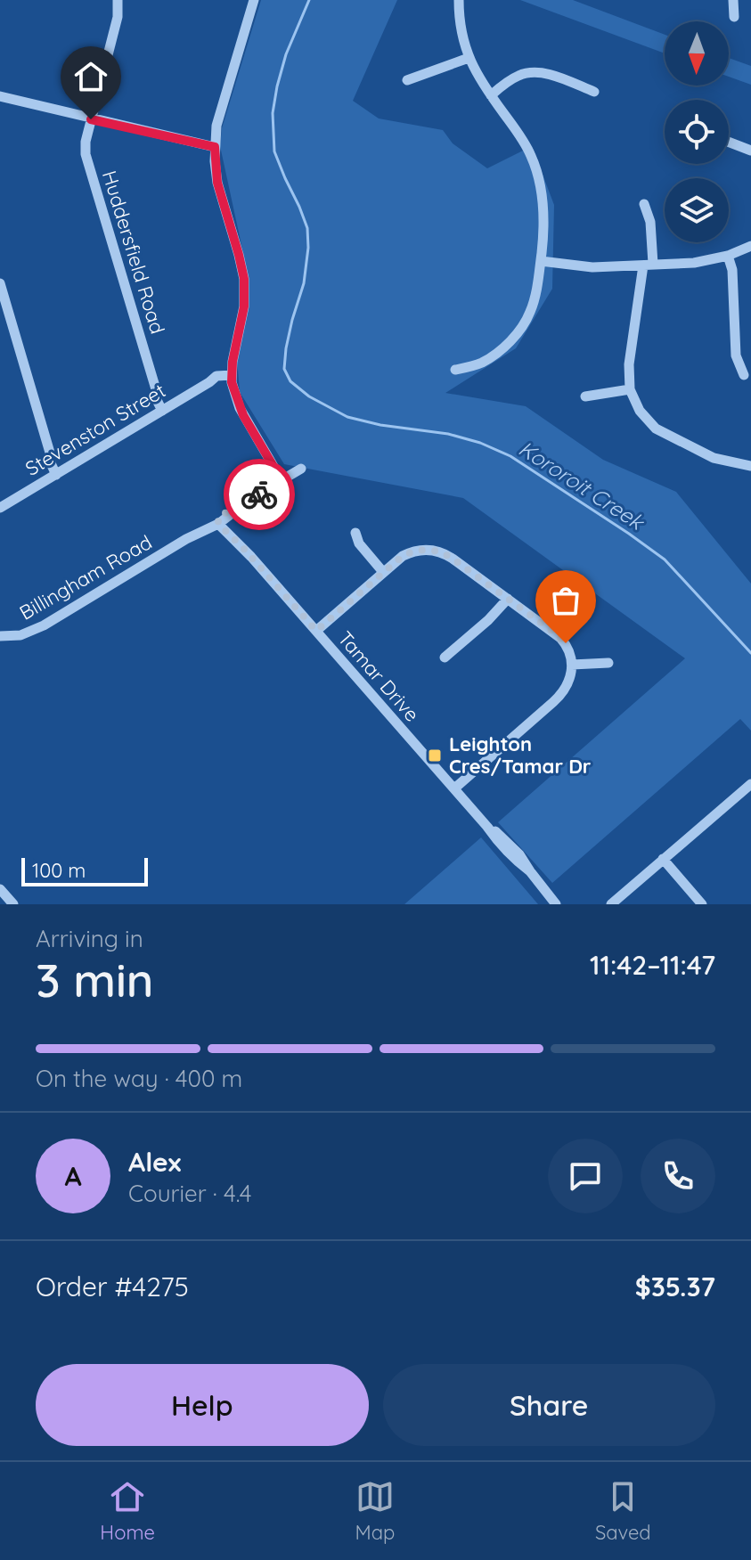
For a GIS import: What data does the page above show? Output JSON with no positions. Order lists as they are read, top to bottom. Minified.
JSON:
{"streets":{"street":["Huddersfield Road","Stevenston Street","Billingham Road","Tamar Drive"]},"crossings":[["Huddersfield Road","Stevenston Street"],["Billingham Road","Tamar Drive"]],"water":["Kororoit Creek"],"places":{"transit":["Leighton Cres/Tamar Dr"]},"scale_bar":"100 m","north":"bottom","page":{"scale":"100 m","heading":["3 min","Arriving in","11:42–11:47"],"panel":["Alex","Courier · 4.4","Order #4275","$35.37"],"bar":"On the way · 400 m","round":"A","buttons":["Help","Share"],"tabs":["Home","Map","Saved"]}}
